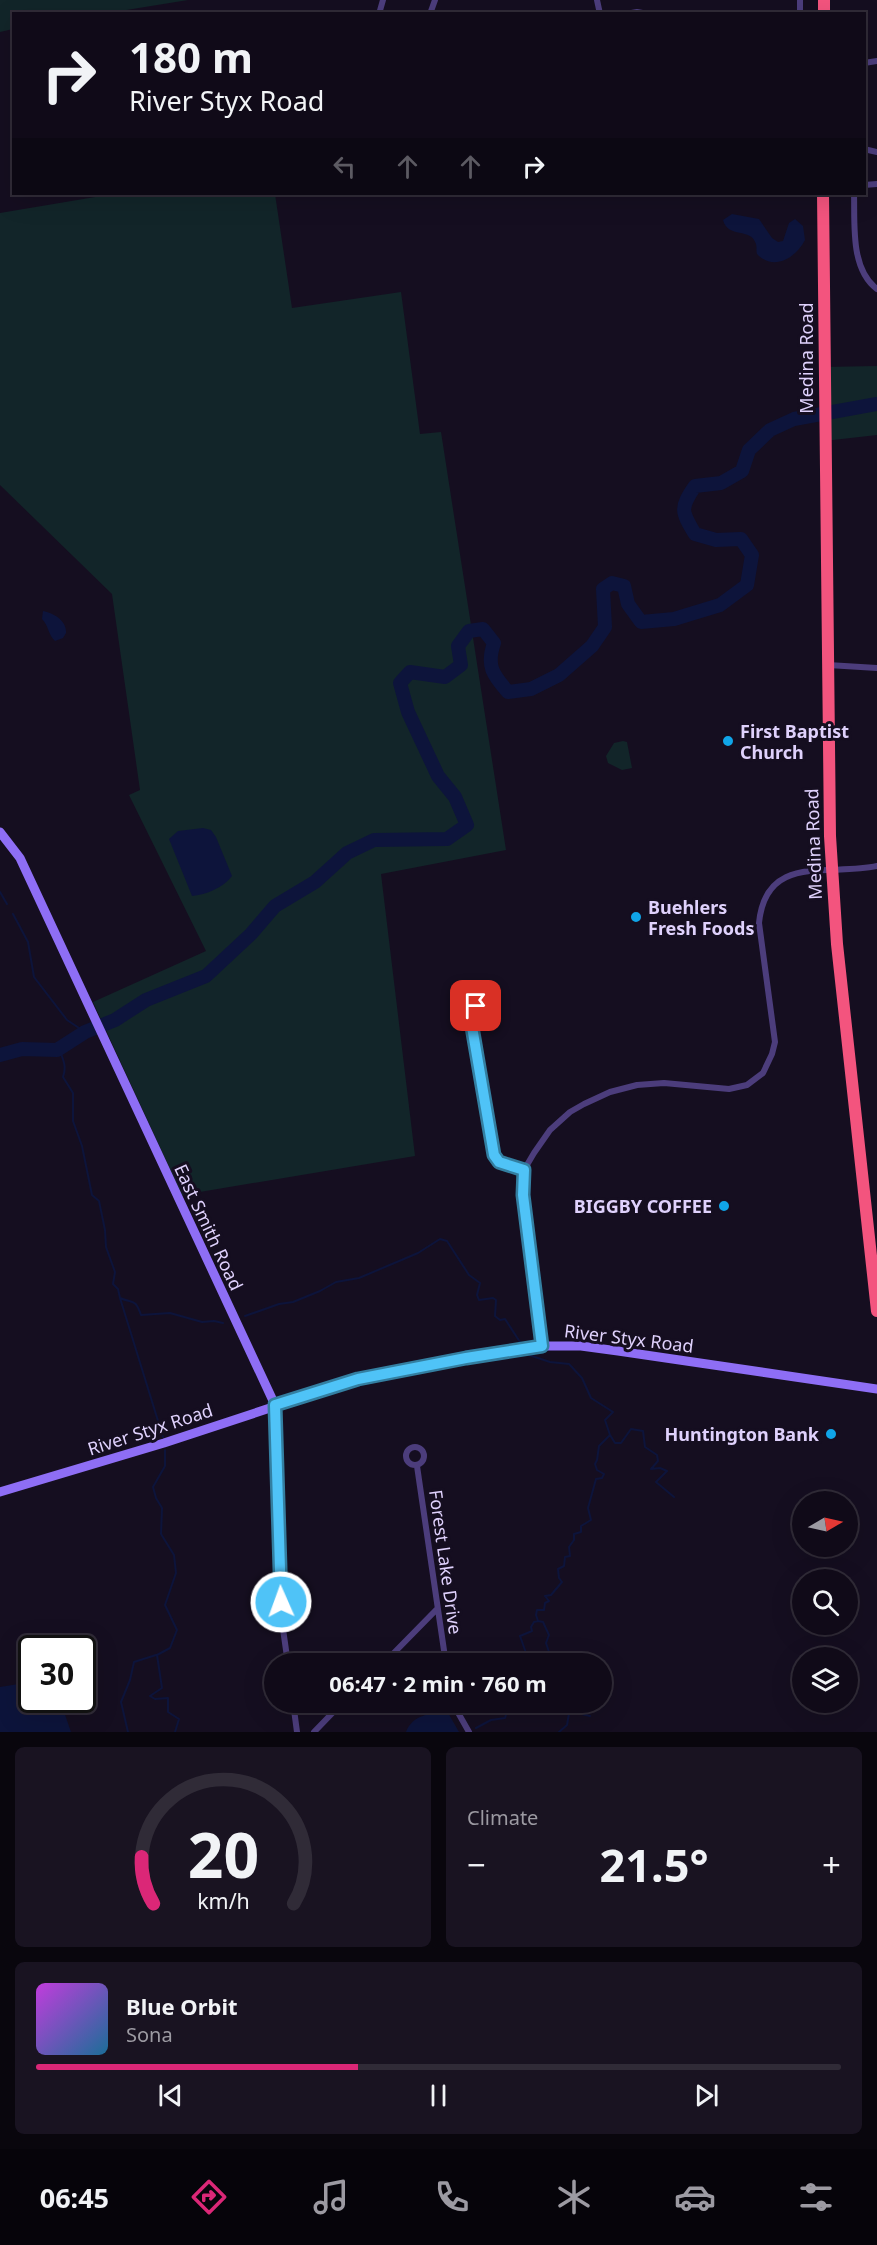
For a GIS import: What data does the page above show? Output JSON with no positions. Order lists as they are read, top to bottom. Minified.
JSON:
{"streets":{"highway":["Medina Road"],"street":["East Smith Road","River Styx Road","Forest Lake Drive"]},"crossings":[["East Smith Road","River Styx Road"]],"places":["First Baptist Church","Buehlers Fresh Foods","BIGGBY COFFEE","Huntington Bank"],"north":"right","page":{"turn":["180 m","River Styx Road"],"limit":"30","trip":"06:47 · 2 min · 760 m","tile":"Climate","heat":["−","21.5°","+"],"song":["Blue Orbit","Sona"],"tabs":"06:45","gauge":["20","km/h"]}}
